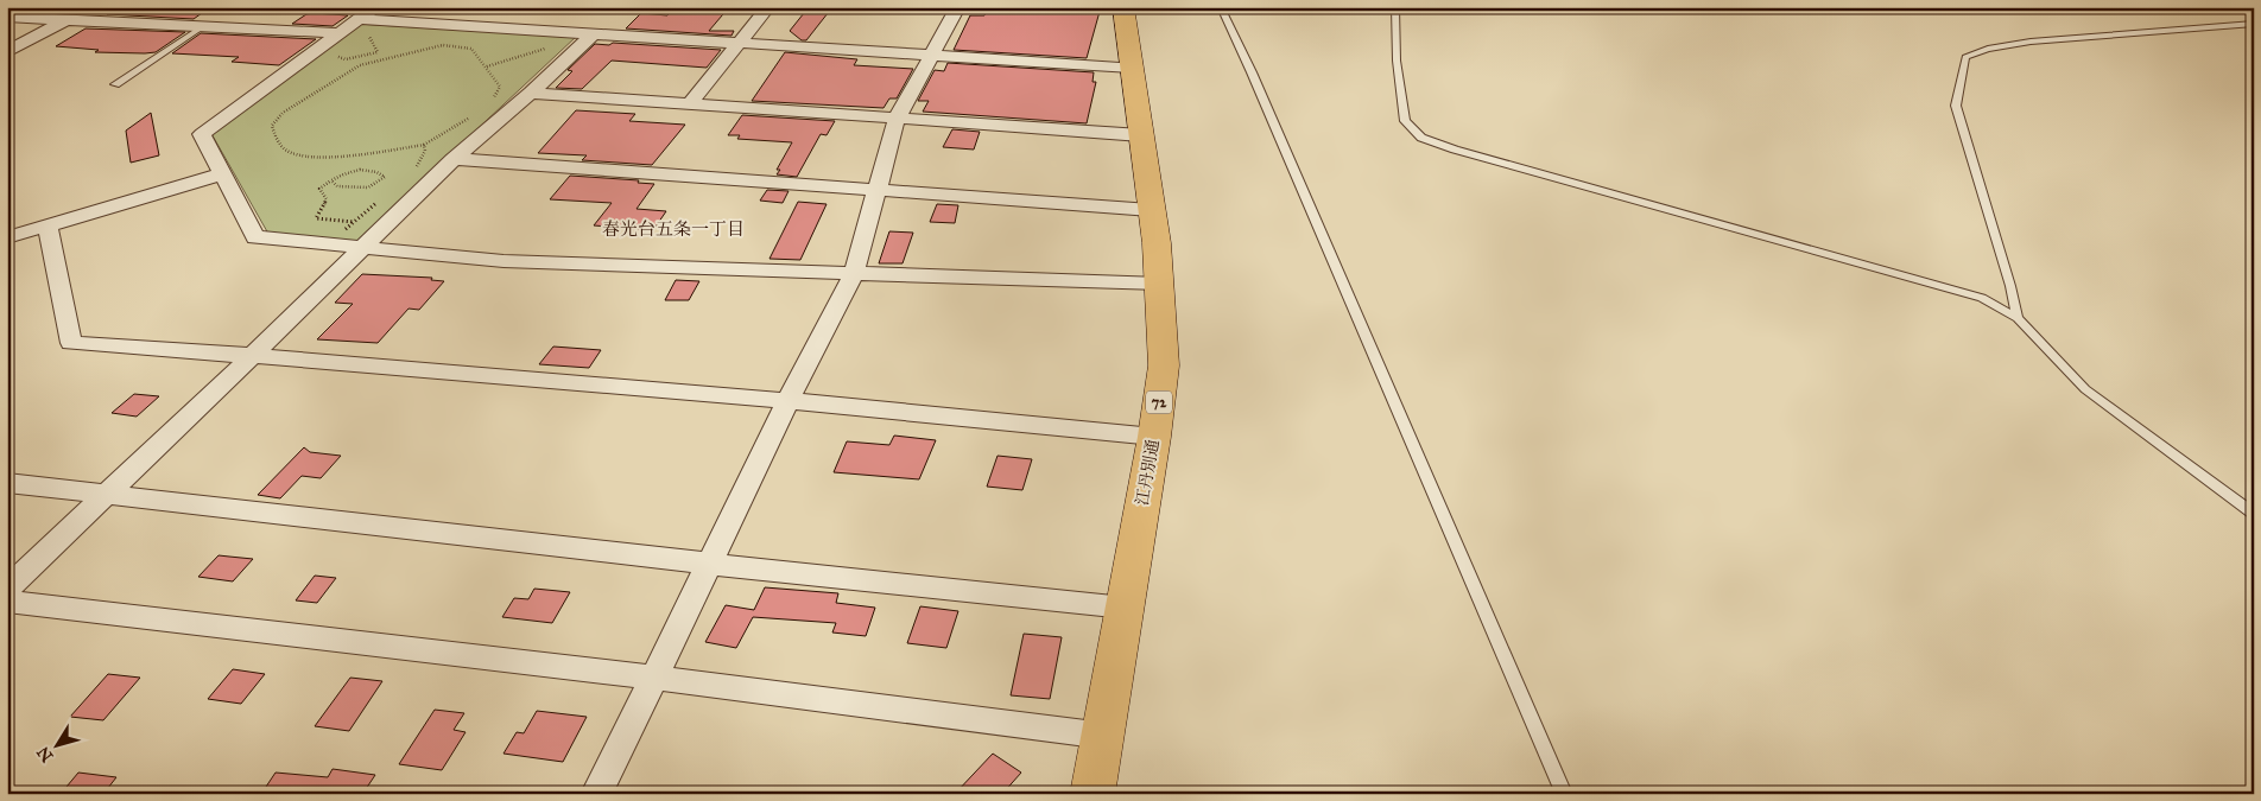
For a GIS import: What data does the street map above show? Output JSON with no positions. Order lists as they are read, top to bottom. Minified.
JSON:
{"streets":{"main road":["72","江丹別通"]},"districts":["春光台五条一丁目"],"north":"bottom left"}
